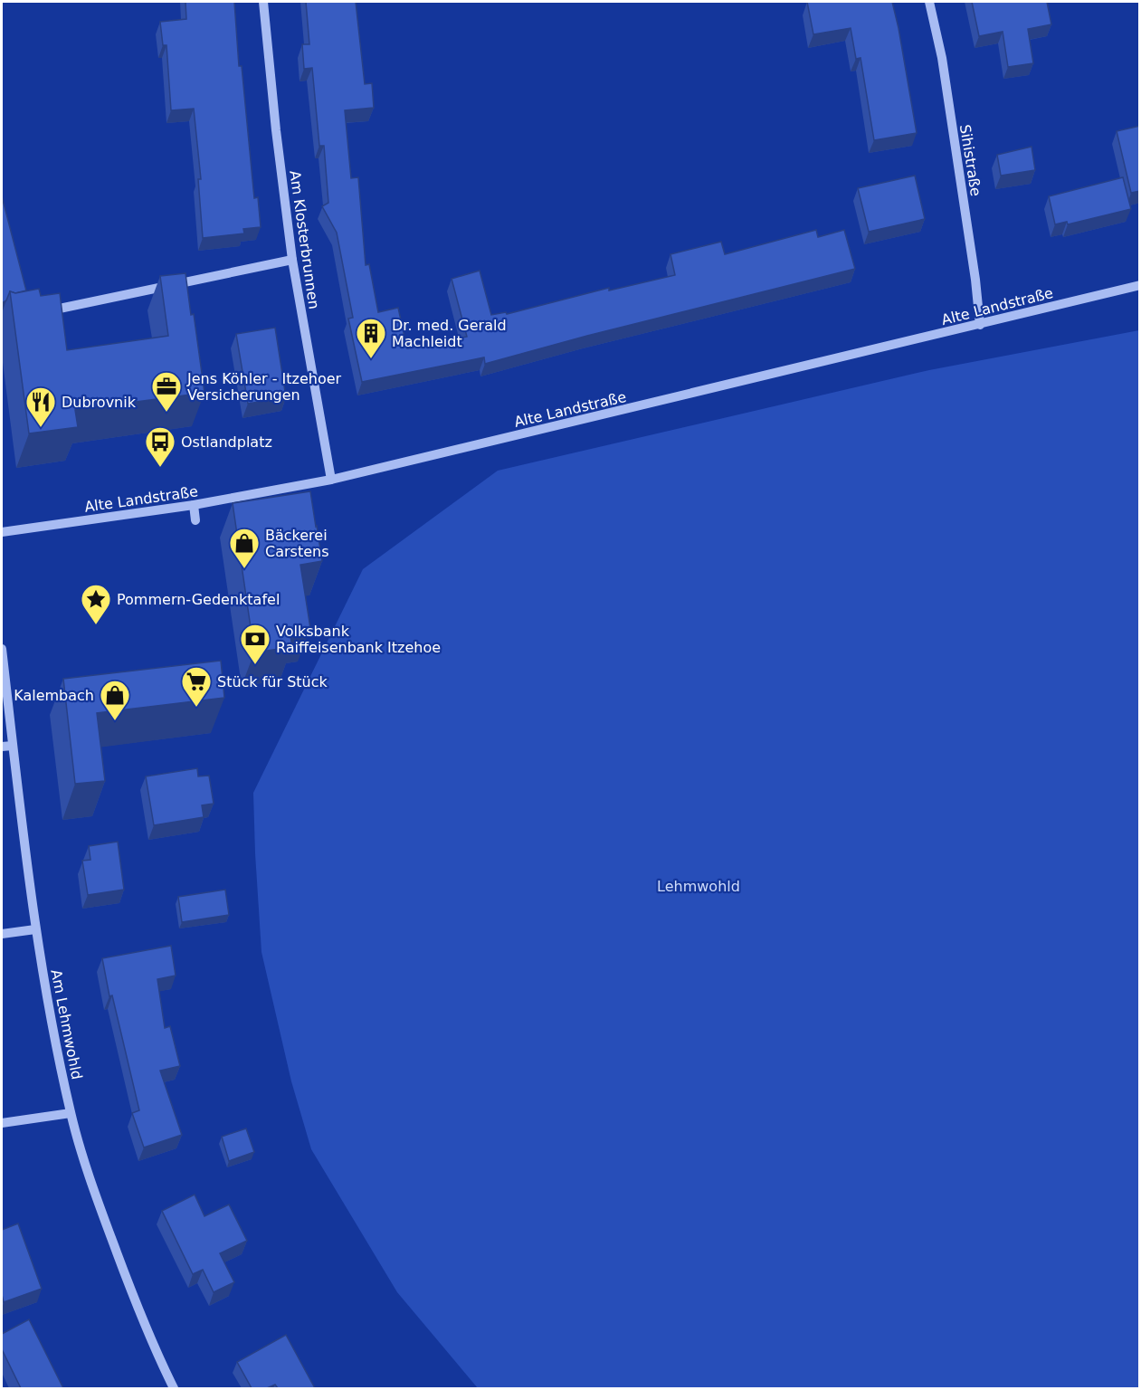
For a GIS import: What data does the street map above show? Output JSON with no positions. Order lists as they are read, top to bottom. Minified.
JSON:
{"streets":{"street":["Sihistraße","Am Klosterbrunnen","Alte Landstraße","Am Lehmwohld"]},"crossings":[["Sihistraße","Alte Landstraße"],["Am Klosterbrunnen","Alte Landstraße"]],"parks":["Lehmwohld"],"places":{"building":["Dr. med. Gerald Machleidt"],"office":["Jens Köhler - Itzehoer Versicherungen"],"restaurant":["Dubrovnik"],"bus stop":["Ostlandplatz"],"shop":["Bäckerei Carstens","Kalembach"],"place":["Pommern-Gedenktafel"],"bank":["Volksbank Raiffeisenbank Itzehoe"],"supermarket":["Stück für Stück"]}}
